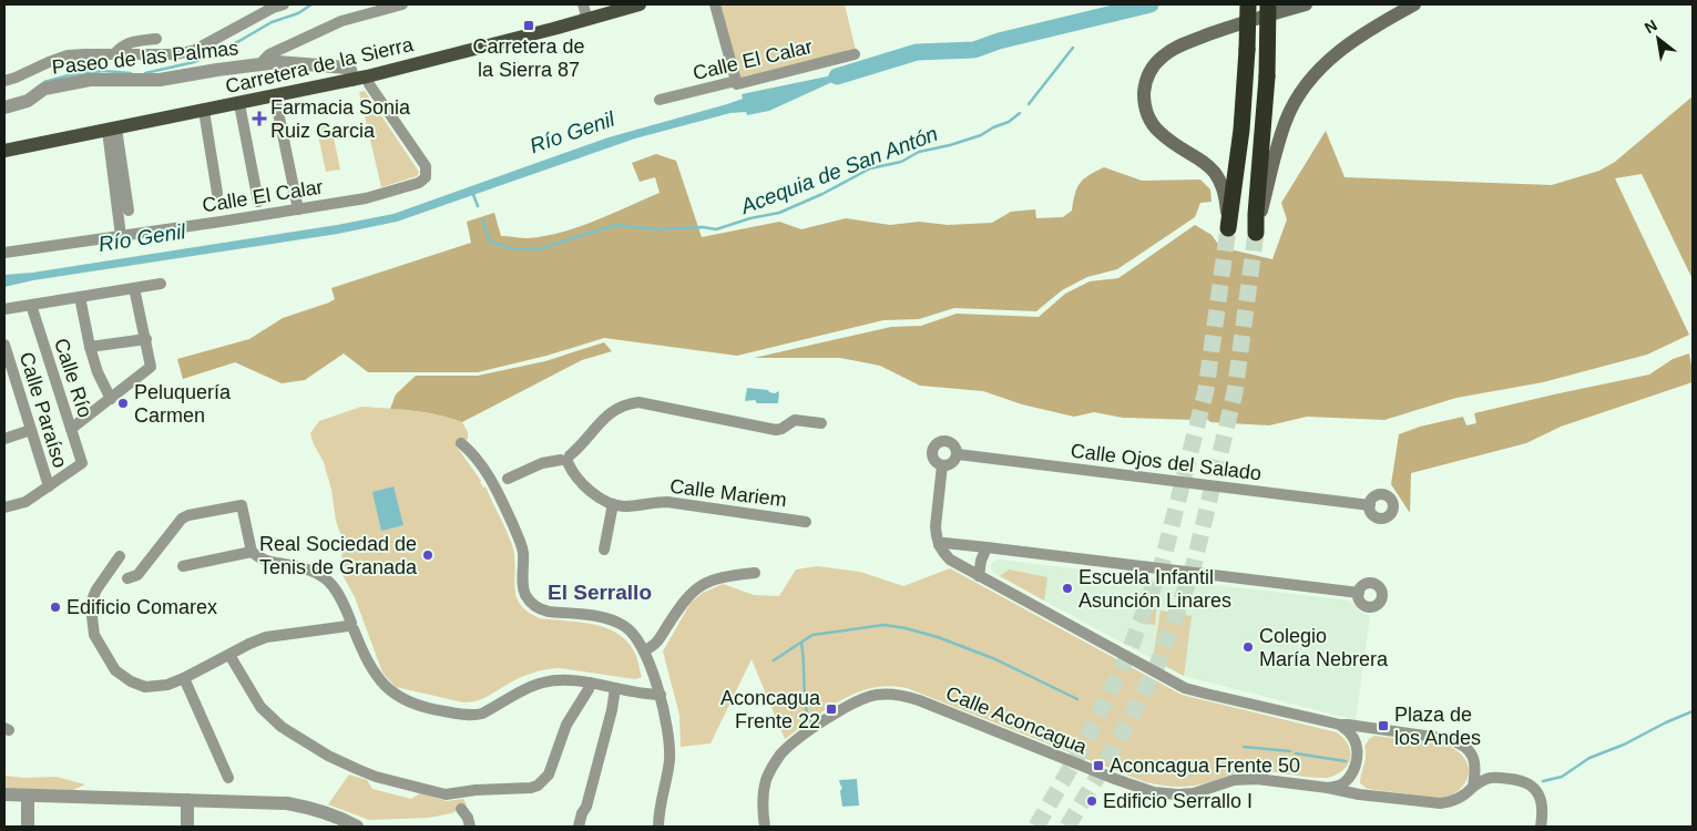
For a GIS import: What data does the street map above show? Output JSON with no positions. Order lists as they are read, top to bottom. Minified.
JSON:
{"streets":{"main road":["Carretera de la Sierra"],"street":["Paseo de las Palmas","Calle El Calar","Calle Río","Calle Paraíso","Calle Ojos del Salado","Calle Mariem","Calle Aconcagua"]},"crossings":[["Paseo de las Palmas","Carretera de la Sierra"],["Calle El Calar","Carretera de la Sierra"],["Calle Río","Calle Paraíso"]],"districts":["El Serrallo"],"water":["Río Genil","Acequia de San Antón"],"places":{"transit":["Carretera de la Sierra 87","Aconcagua Frente 22","Plaza de los Andes","Aconcagua Frente 50"],"health":["Farmacia Sonia Ruiz Garcia"],"other":["Peluquería Carmen","Real Sociedad de Tenis de Granada","Escuela Infantil Asunción Linares","Edificio Comarex","Colegio María Nebrera","Edificio Serrallo I"]},"north":"top left"}
